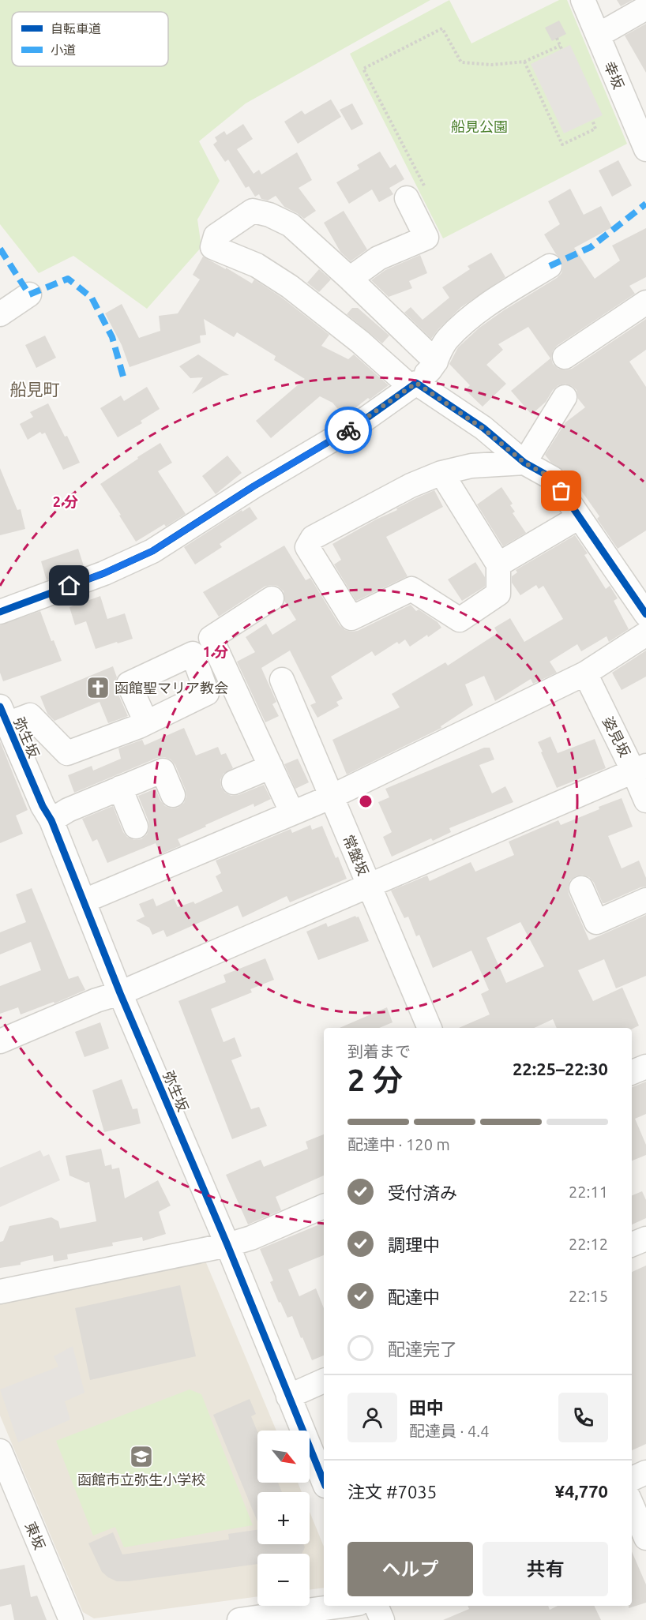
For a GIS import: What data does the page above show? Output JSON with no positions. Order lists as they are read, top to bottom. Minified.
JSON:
{"streets":{"street":["幸坂","姿見坂","弥生坂","常盤坂","東坂"]},"districts":["船見町"],"parks":["船見公園"],"places":{"church":["函館聖マリア教会"],"school or university":["函館市立弥生小学校"]},"legend":["自転車道","小道"],"north":"bottom right","page":{"heading":["2 分","到着まで","22:25–22:30"],"panel":["田中","配達員 · 4.4","注文 #7035","¥4,770"],"bar":"配達中 · 120 m","list":[["受付済み","22:11"],["調理中","22:12"],["配達中","22:15"],"配達完了"],"map_buttons":["+","−"],"buttons":["ヘルプ","共有"]},"rings":["2 分","1 分"]}
